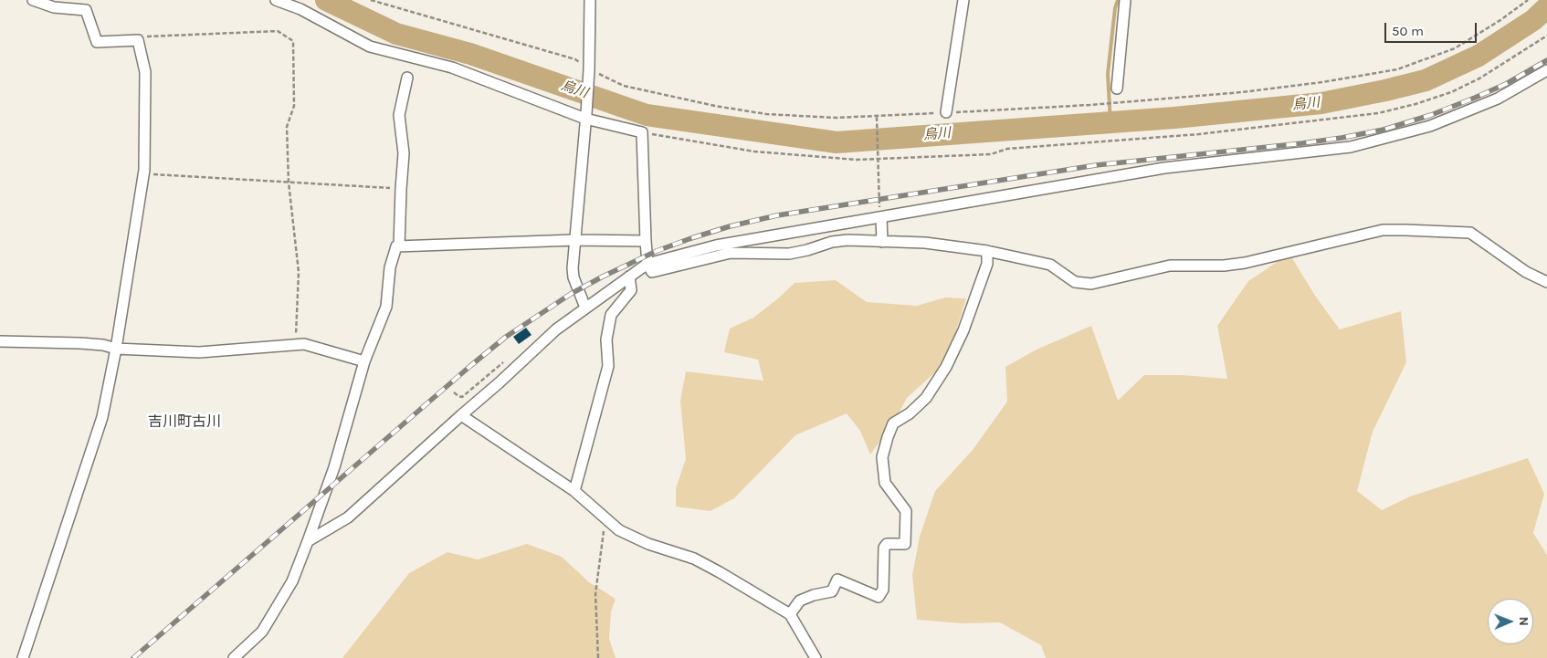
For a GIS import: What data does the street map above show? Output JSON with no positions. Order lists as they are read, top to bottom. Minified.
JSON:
{"districts":["吉川町古川"],"water":["烏川"],"scale_bar":"50 m","north":"right"}
